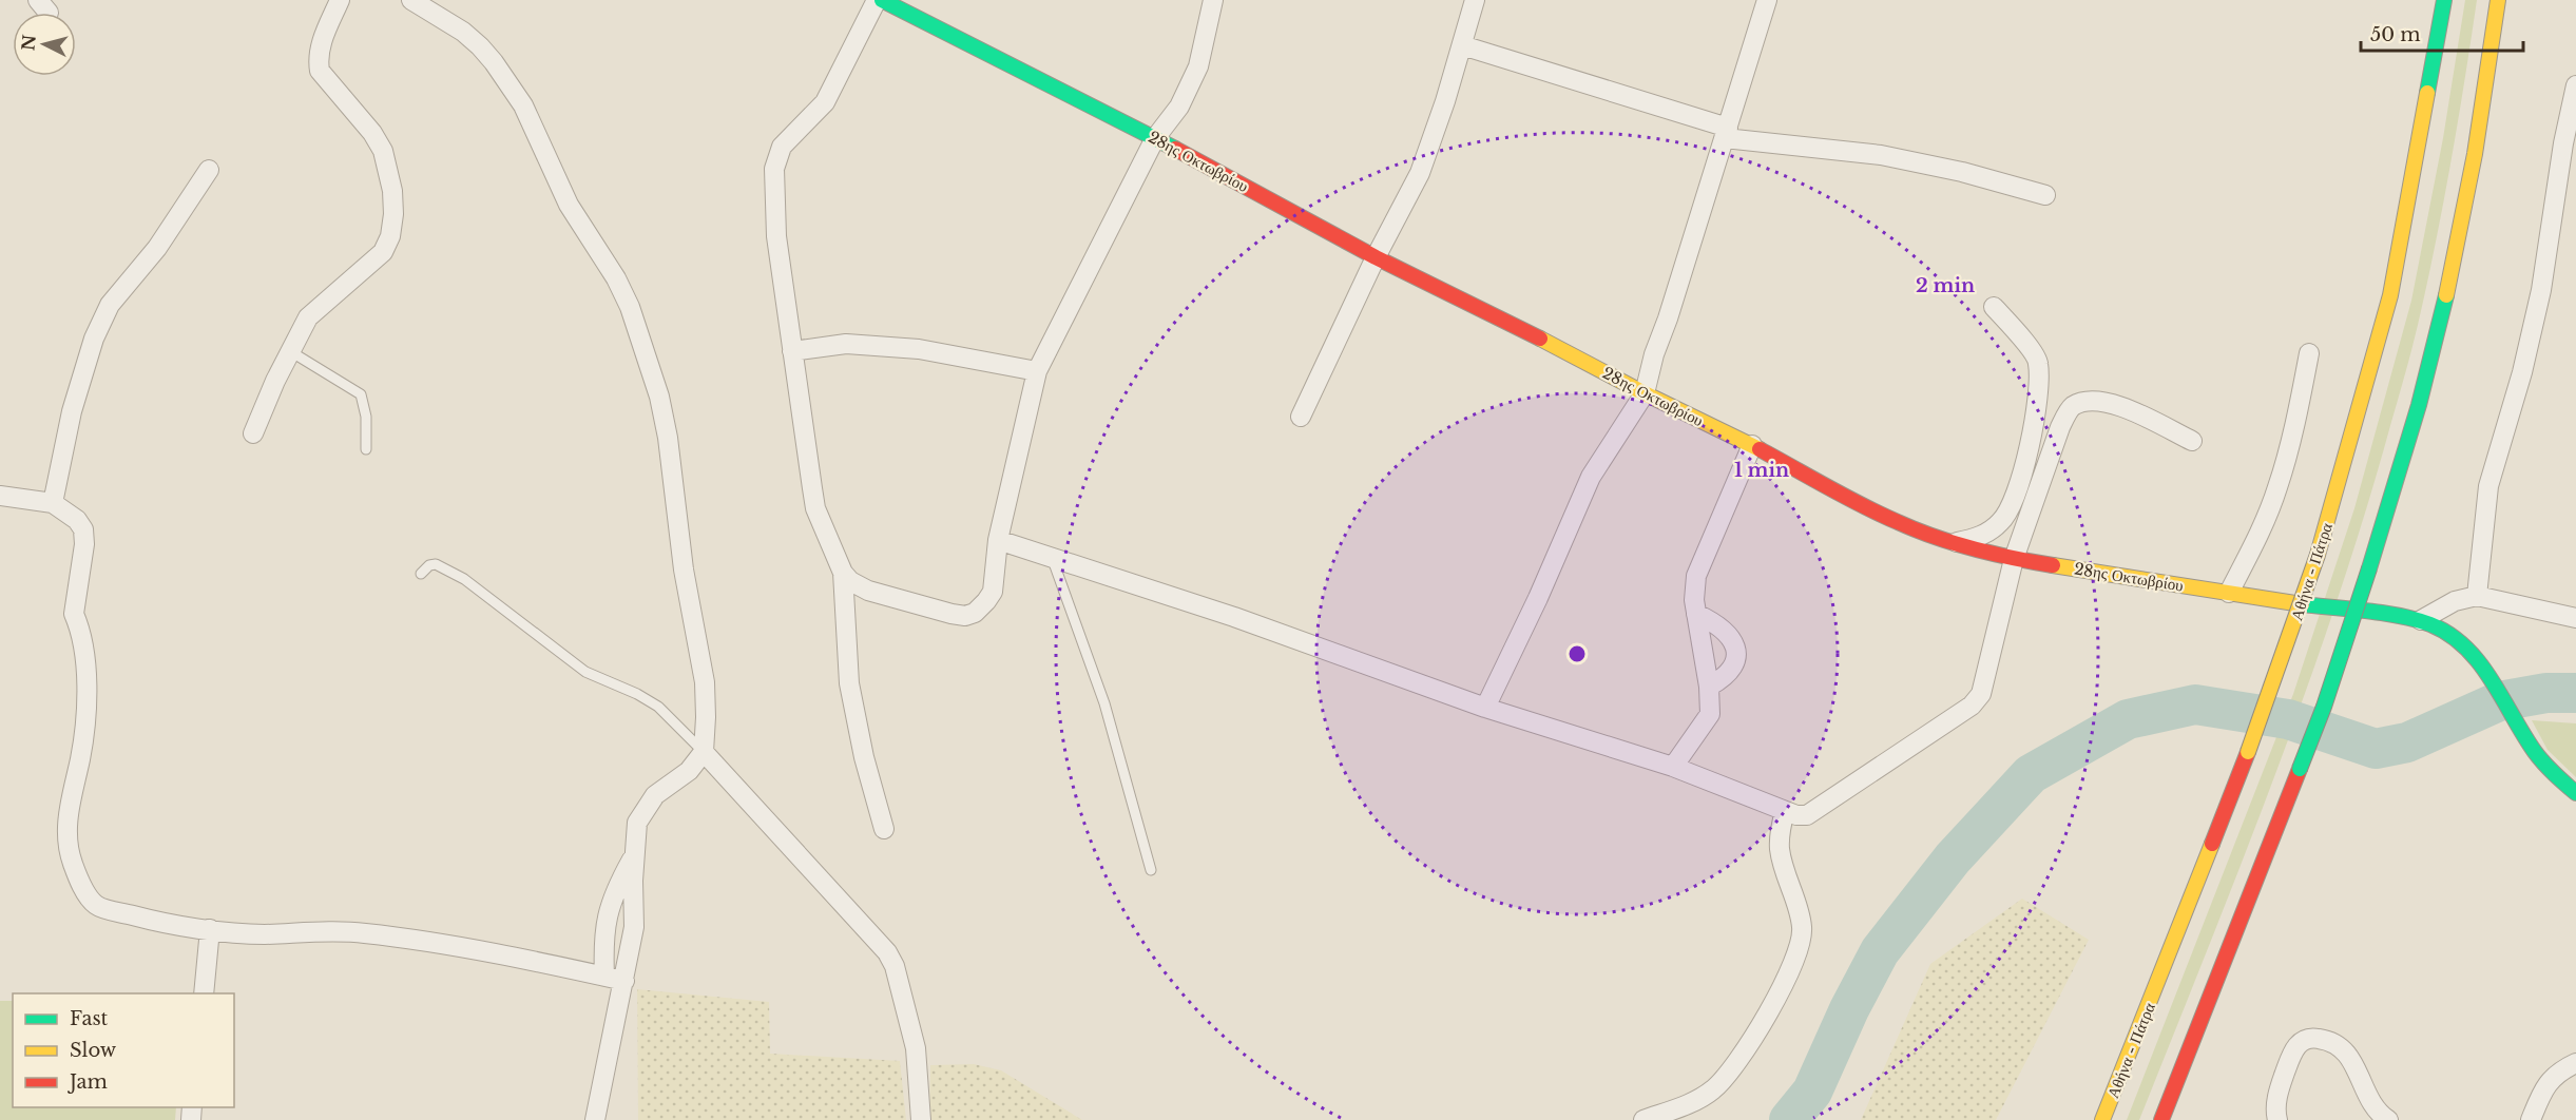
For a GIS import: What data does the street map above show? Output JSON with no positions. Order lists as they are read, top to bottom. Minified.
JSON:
{"streets":{"main road":["28ης Οκτωβρίου","Αθήνα - Πάτρα"]},"legend":["Fast","Slow","Jam"],"scale_bar":"50 m","north":"left","rings":["2 min","1 min"]}
